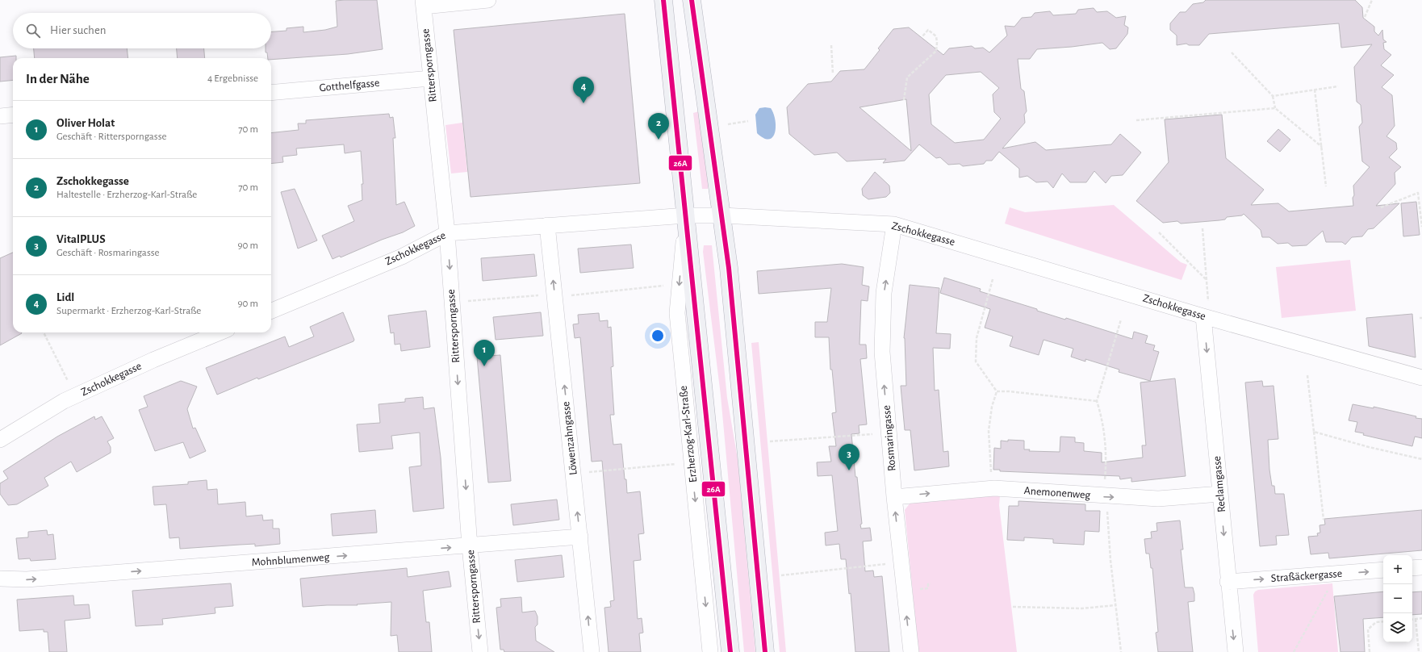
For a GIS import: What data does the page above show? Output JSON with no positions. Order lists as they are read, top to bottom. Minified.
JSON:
{"streets":{"main road":["Erzherzog-Karl-Straße"],"street":["Rittersporngasse","Gotthelfgasse","Zschokkegasse","Löwenzahngasse","Rosmaringasse","Reclamgasse","Anemonenweg","Mohnblumenweg","Straßäckergasse"]},"crossings":[["Rittersporngasse","Gotthelfgasse"],["Rittersporngasse","Zschokkegasse"],["Rittersporngasse","Mohnblumenweg"],["Zschokkegasse","Erzherzog-Karl-Straße"],["Zschokkegasse","Löwenzahngasse"],["Zschokkegasse","Rosmaringasse"],["Zschokkegasse","Reclamgasse"],["Löwenzahngasse","Mohnblumenweg"],["Rosmaringasse","Anemonenweg"],["Reclamgasse","Anemonenweg"],["Reclamgasse","Straßäckergasse"]],"one_way":["Rittersporngasse","Löwenzahngasse","Rosmaringasse","Reclamgasse","Anemonenweg","Mohnblumenweg","Straßäckergasse"],"lines":["transit line 26A"],"page":{"search":"Hier suchen","heading":["In der Nähe","4 Ergebnisse"],"pins":["4","2","1","3"],"list":[{"mark":"1","name":"Oliver Holat","note":"Geschäft · Rittersporngasse","value":"70 m"},{"mark":"2","name":"Zschokkegasse","note":"Haltestelle · Erzherzog-Karl-Straße","value":"70 m"},{"mark":"3","name":"VitalPLUS","note":"Geschäft · Rosmaringasse","value":"90 m"},{"mark":"4","name":"Lidl","note":"Supermarkt · Erzherzog-Karl-Straße","value":"90 m"}],"map_buttons":["+","−"]}}
